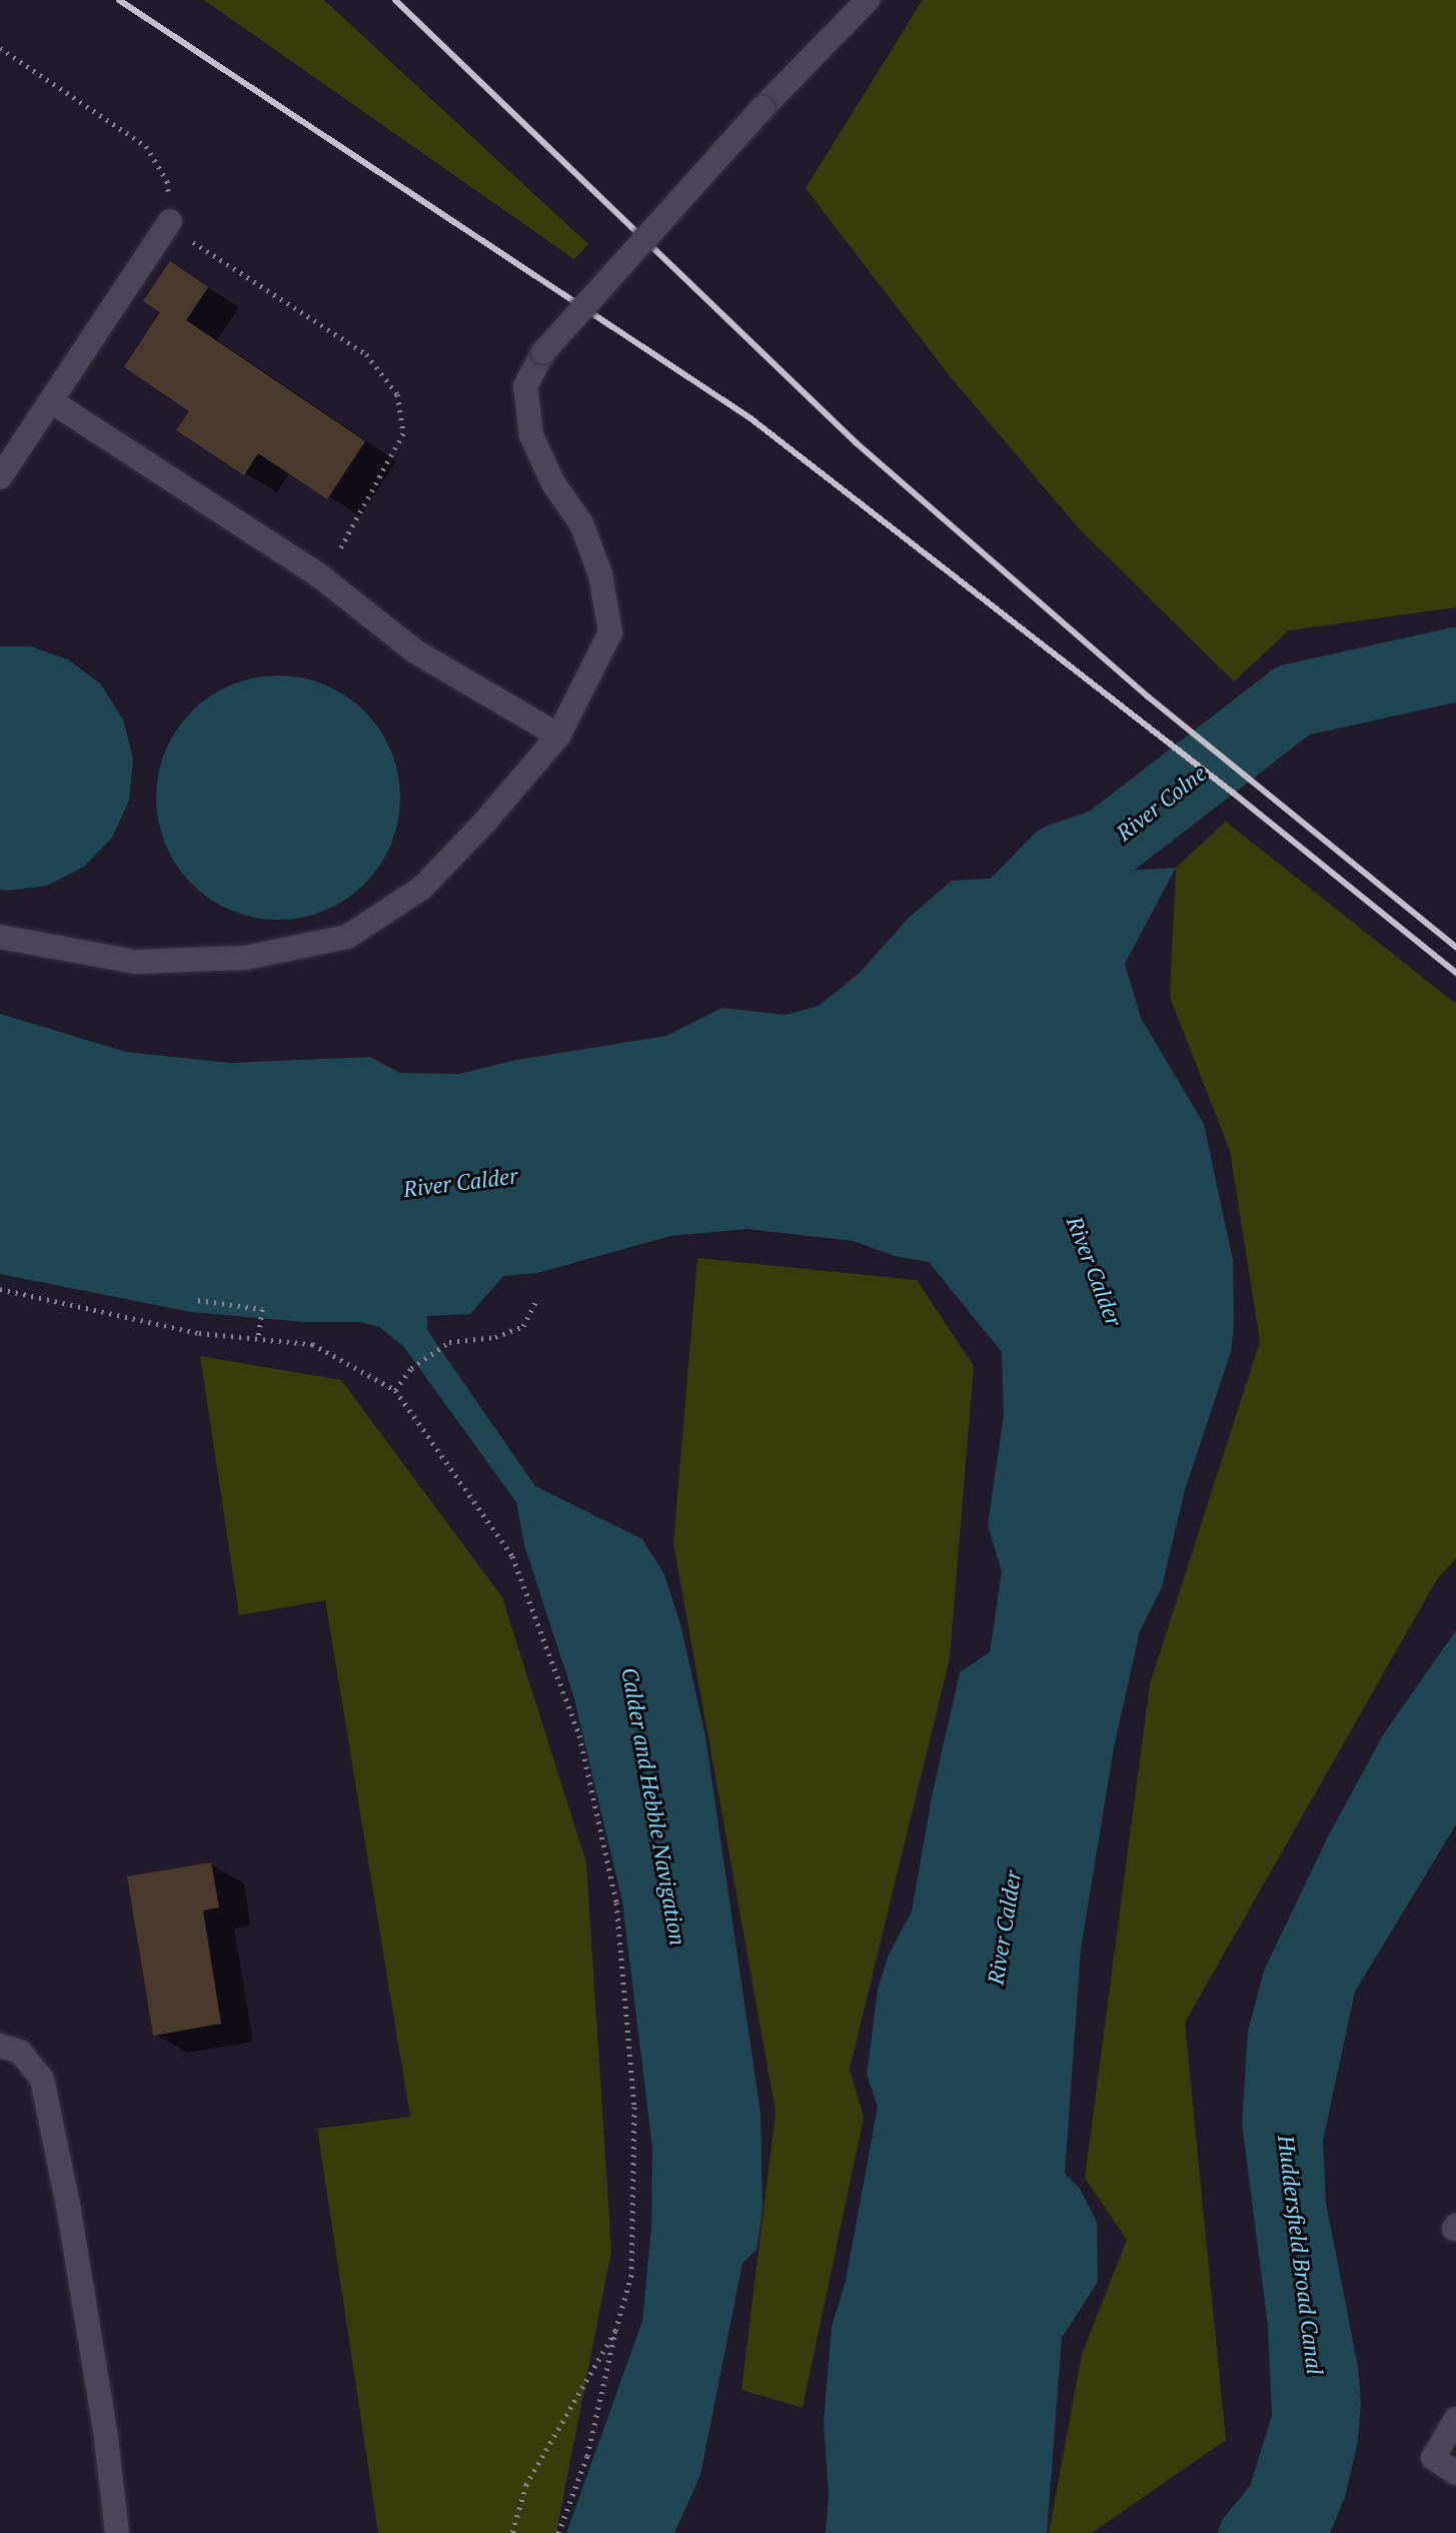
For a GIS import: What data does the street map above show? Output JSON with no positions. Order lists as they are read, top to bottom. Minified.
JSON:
{"water":["River Colne","River Calder","Calder and Hebble Navigation","Huddersfield Broad Canal"]}
